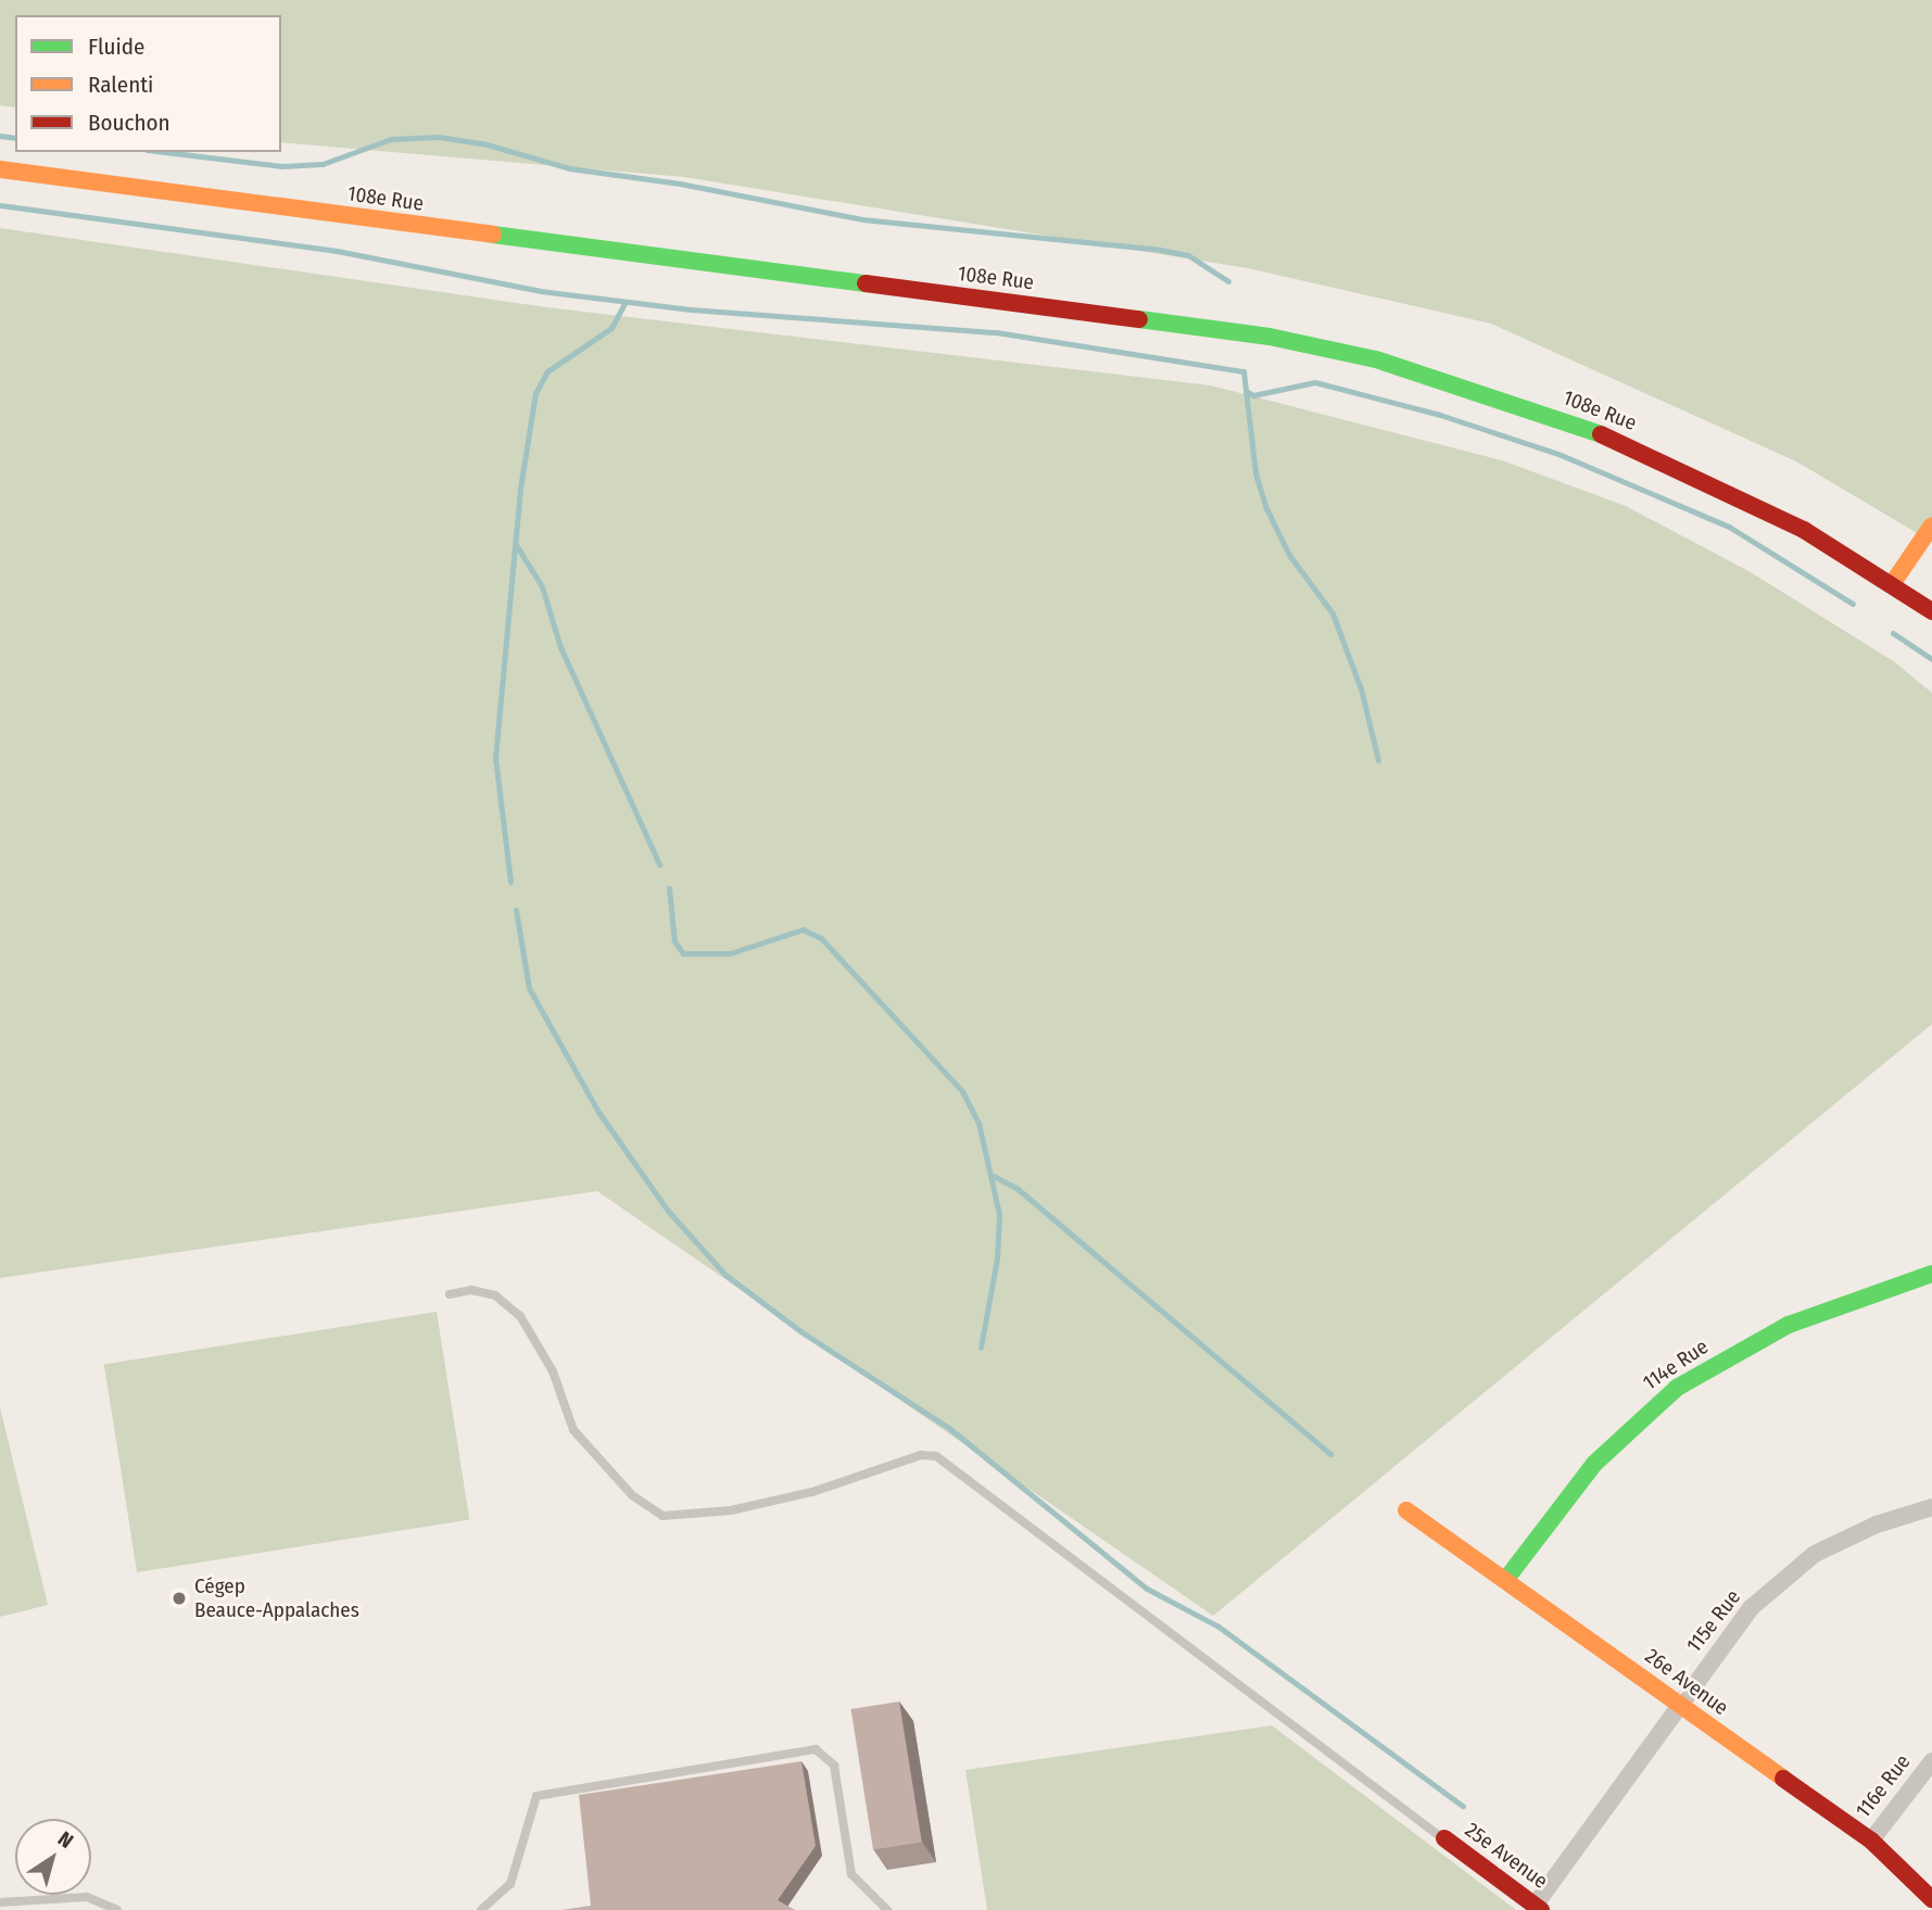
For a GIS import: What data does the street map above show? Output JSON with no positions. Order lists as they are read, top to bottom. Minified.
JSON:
{"streets":{"main road":["108e Rue","114e Rue","26e Avenue","25e Avenue"],"street":["115e Rue","116e Rue"]},"crossings":[["114e Rue","26e Avenue"],["115e Rue","26e Avenue"],["115e Rue","25e Avenue"],["26e Avenue","116e Rue"]],"places":["Cégep Beauce-Appalaches"],"legend":["Fluide","Ralenti","Bouchon"],"north":"top right"}
